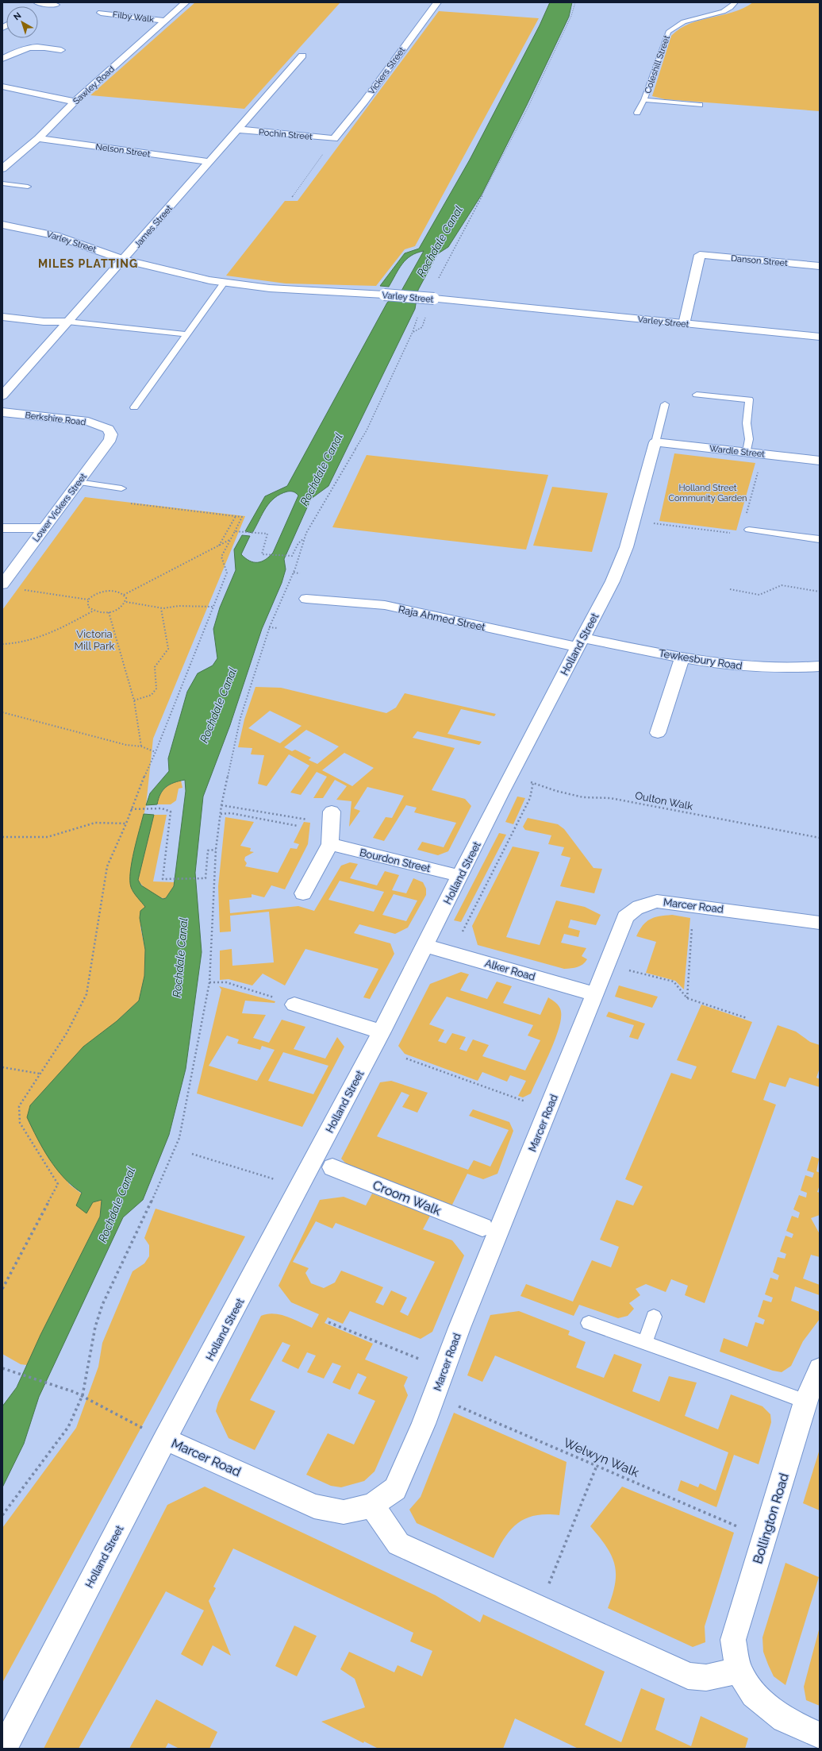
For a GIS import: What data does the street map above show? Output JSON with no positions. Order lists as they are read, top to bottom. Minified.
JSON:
{"streets":{"street":["Filby Walk","Vickers Street","Sawley Road","Pochin Street","Nelson Street","James Street","Varley Street","Danson Street","Berkshire Road","Wardle Street","Lower Vickers Street","Raja Ahmed Street","Holland Street","Tewkesbury Road","Bourdon Street","Marcer Road","Alker Road","Croom Walk","Bollington Road"],"lane":["Coleshill Street"],"path":["Oulton Walk","Welwyn Walk"]},"crossings":[["Filby Walk","Sawley Road"],["Vickers Street","Pochin Street"],["Sawley Road","Nelson Street"],["Pochin Street","James Street"],["Nelson Street","James Street"],["James Street","Varley Street"],["Varley Street","Danson Street"],["Berkshire Road","Lower Vickers Street"],["Wardle Street","Holland Street"],["Raja Ahmed Street","Holland Street"],["Raja Ahmed Street","Tewkesbury Road"],["Holland Street","Tewkesbury Road"],["Holland Street","Oulton Walk"],["Holland Street","Bourdon Street"],["Holland Street","Marcer Road"],["Holland Street","Alker Road"],["Marcer Road","Alker Road"]],"districts":["MILES PLATTING"],"water":["Rochdale Canal"],"parks":["Holland Street Community Garden","Victoria Mill Park"],"north":"top left"}
